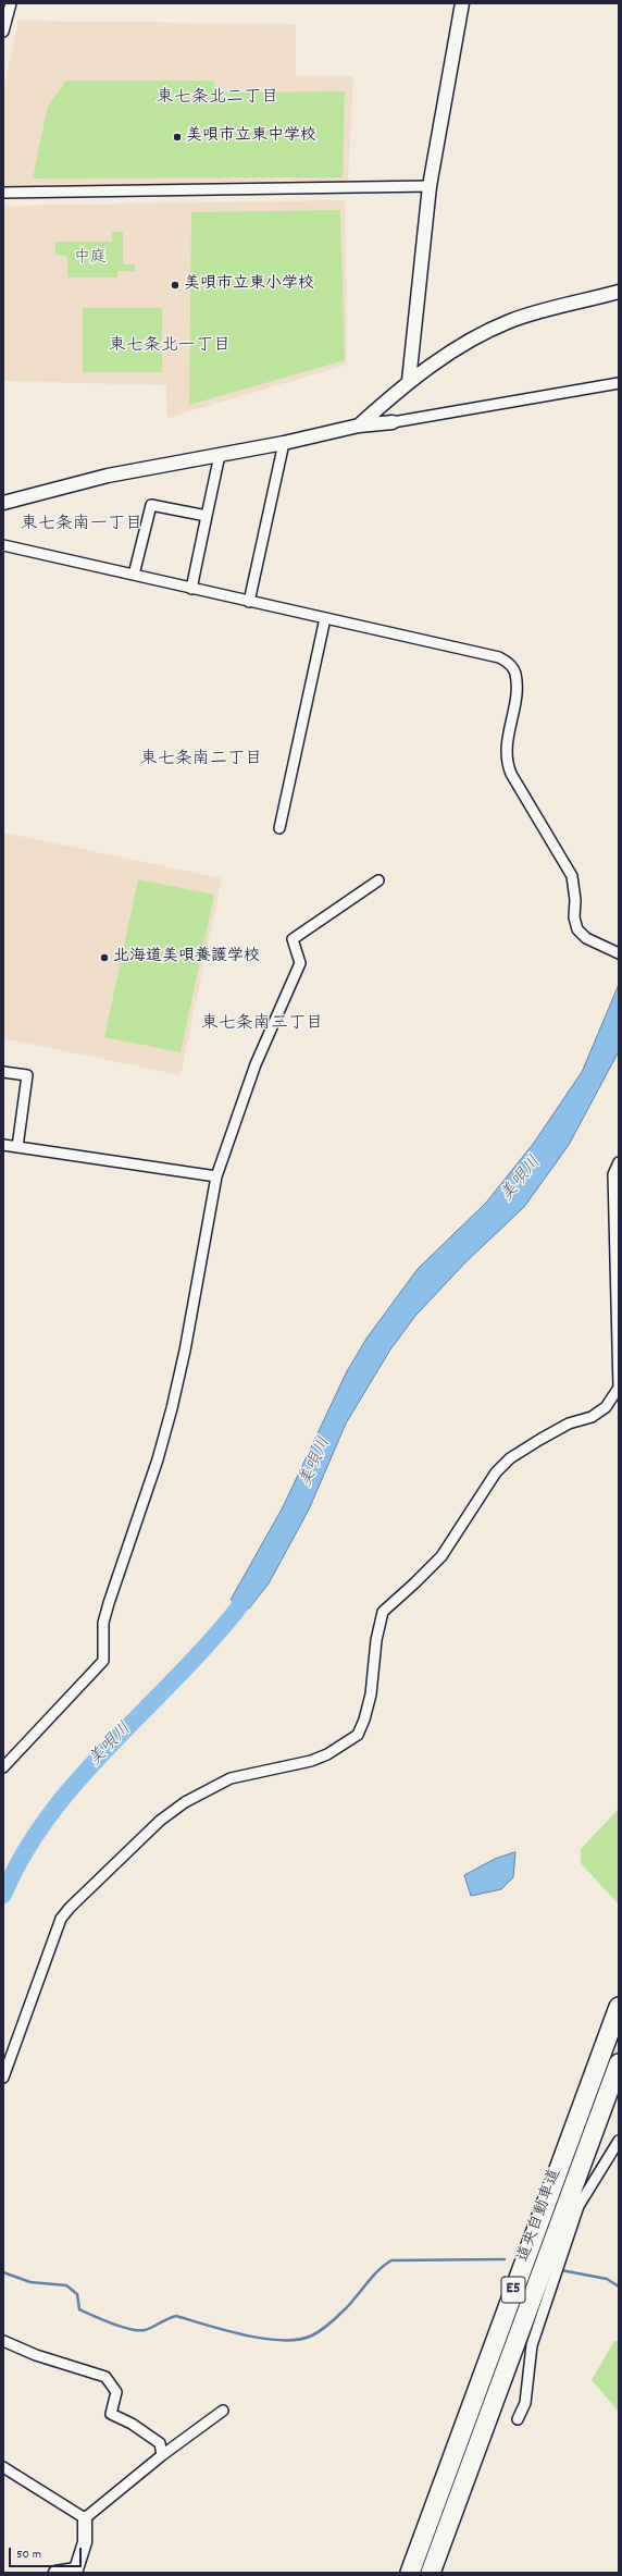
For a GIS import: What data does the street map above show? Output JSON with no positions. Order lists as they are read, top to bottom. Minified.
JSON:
{"streets":{"highway":["道央自動車道","E5"]},"districts":["東七条北二丁目","東七条北一丁目","東七条南一丁目","東七条南二丁目","東七条南三丁目"],"water":["美唄川"],"parks":["中庭"],"places":["美唄市立東中学校","美唄市立東小学校","北海道美唄養護学校"],"scale_bar":"50 m"}
